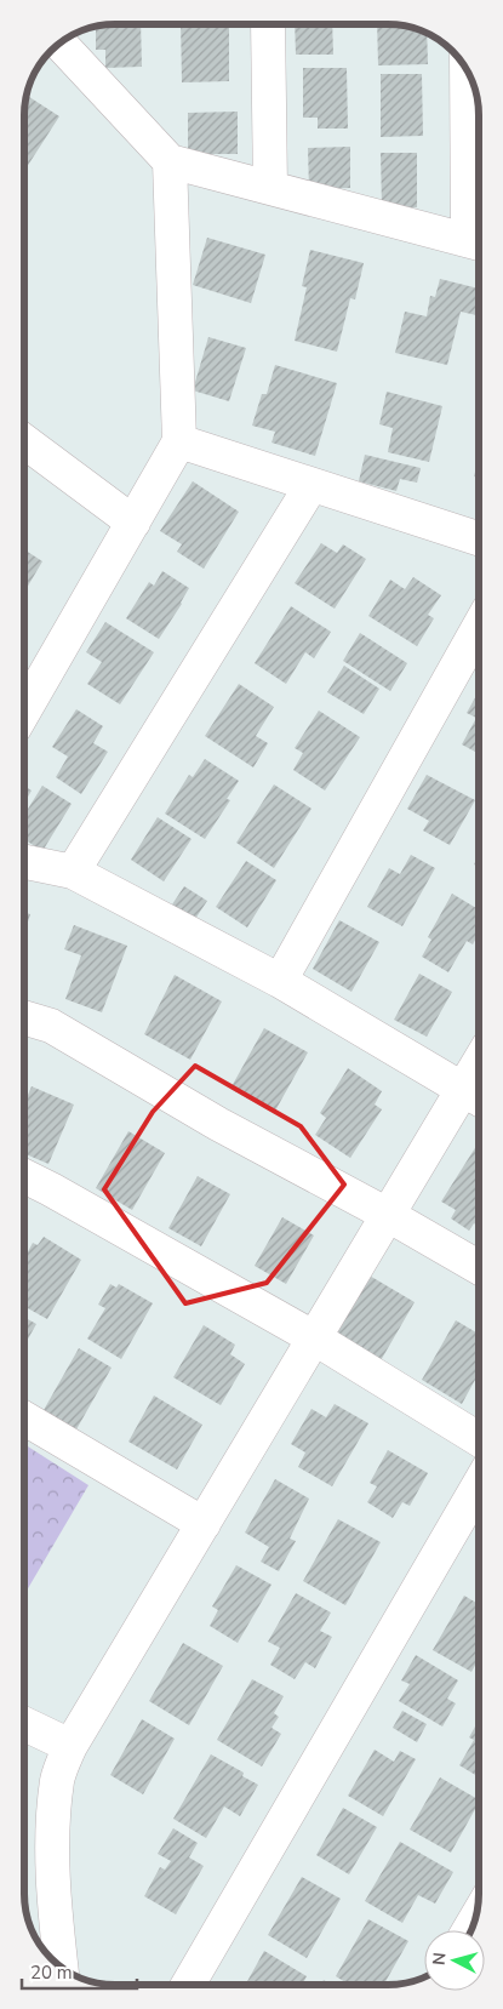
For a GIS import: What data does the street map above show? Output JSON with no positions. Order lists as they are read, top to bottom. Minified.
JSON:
{"scale_bar":"20 m","north":"left"}
